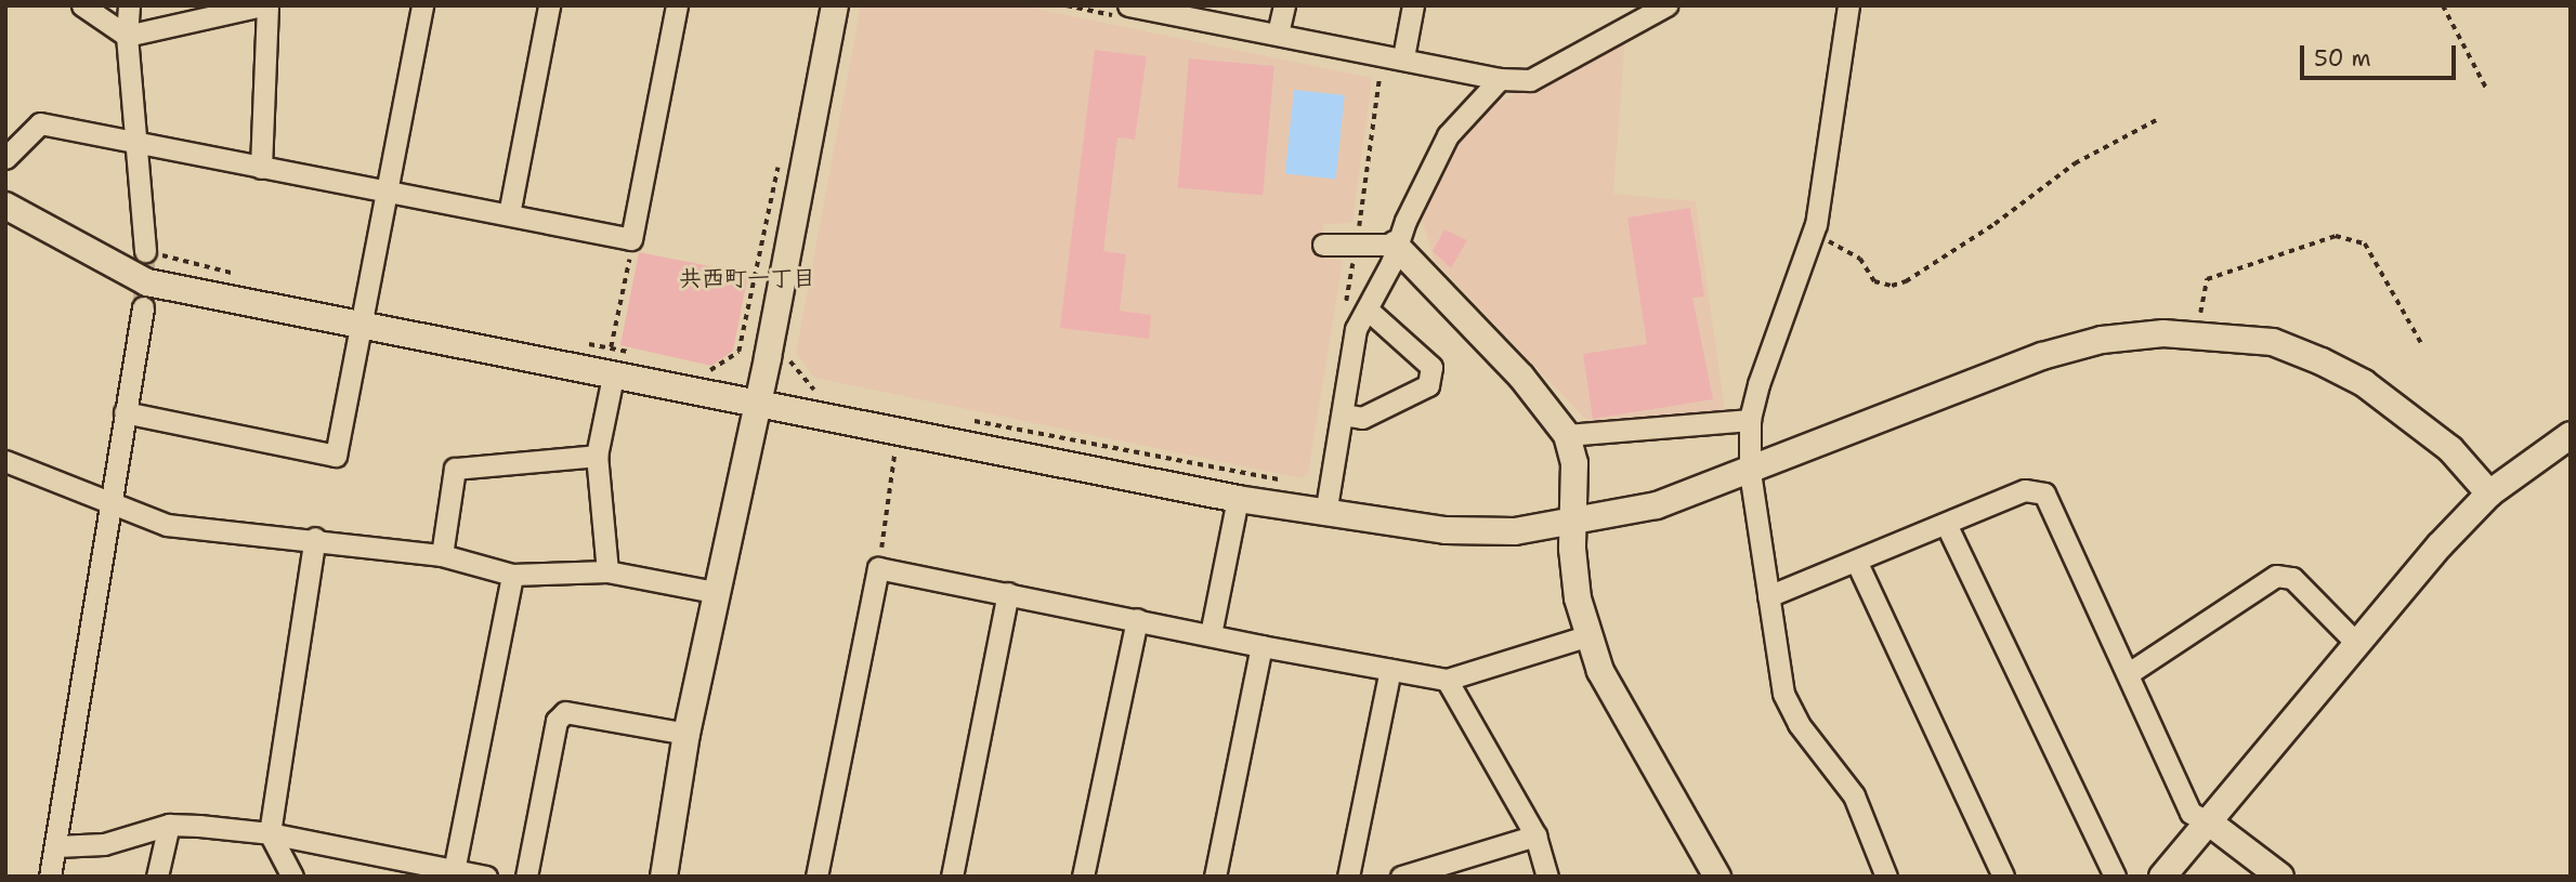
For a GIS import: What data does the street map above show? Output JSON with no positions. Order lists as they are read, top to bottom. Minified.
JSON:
{"districts":["共西町一丁目"],"scale_bar":"50 m"}
